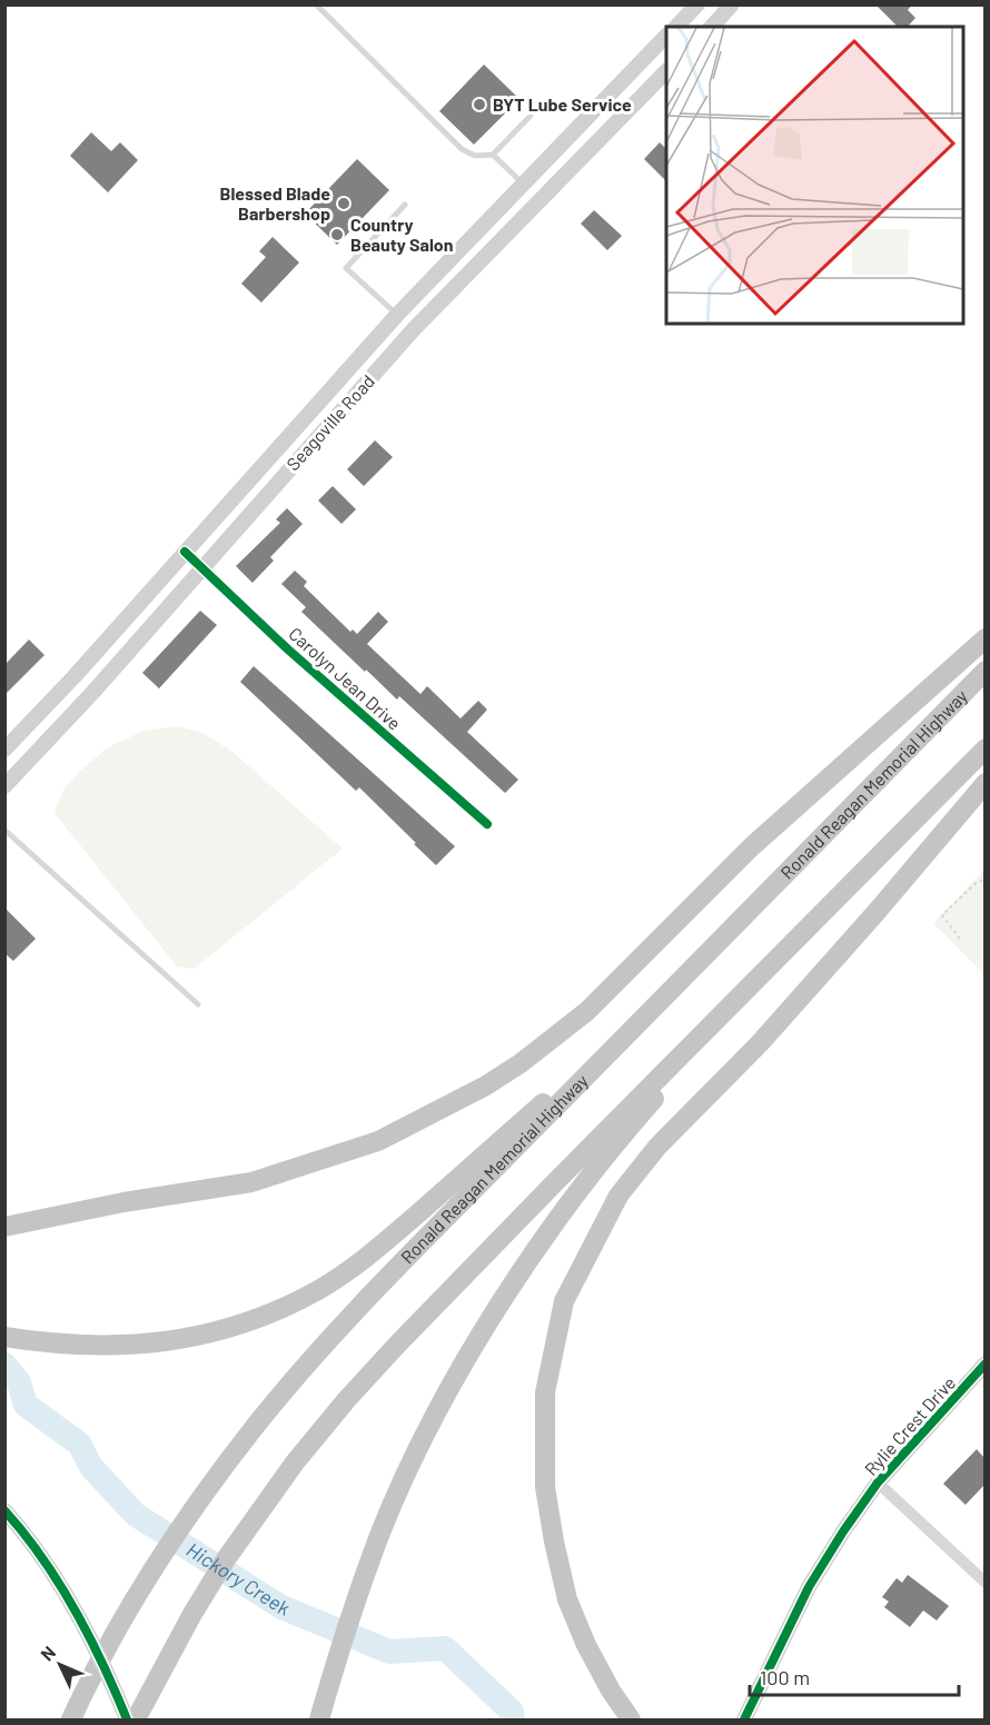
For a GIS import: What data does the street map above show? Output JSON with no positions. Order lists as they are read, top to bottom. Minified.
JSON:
{"streets":{"highway":["Ronald Reagan Memorial Highway"],"main road":["Seagoville Road","Rylie Crest Drive"],"street":["Carolyn Jean Drive"]},"crossings":[["Seagoville Road","Carolyn Jean Drive"]],"water":["Hickory Creek"],"places":["BYT Lube Service","Blessed Blade Barbershop","Country Beauty Salon"],"scale_bar":"100 m","north":"top left"}
